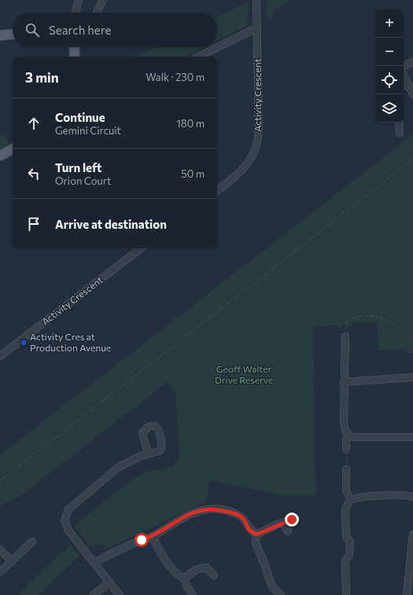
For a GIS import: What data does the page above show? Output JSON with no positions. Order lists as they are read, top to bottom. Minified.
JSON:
{"streets":{"street":["Activity Crescent"]},"parks":["Geoff Walter Drive Reserve"],"places":{"transit":["Activity Cres at Production Avenue"]},"page":{"map_buttons":["+","−"],"search":"Search here","heading":["3 min","Walk · 230 m"],"list":[["Continue","Gemini Circuit","180 m"],["Turn left","Orion Court","50 m"],"Arrive at destination"]}}
